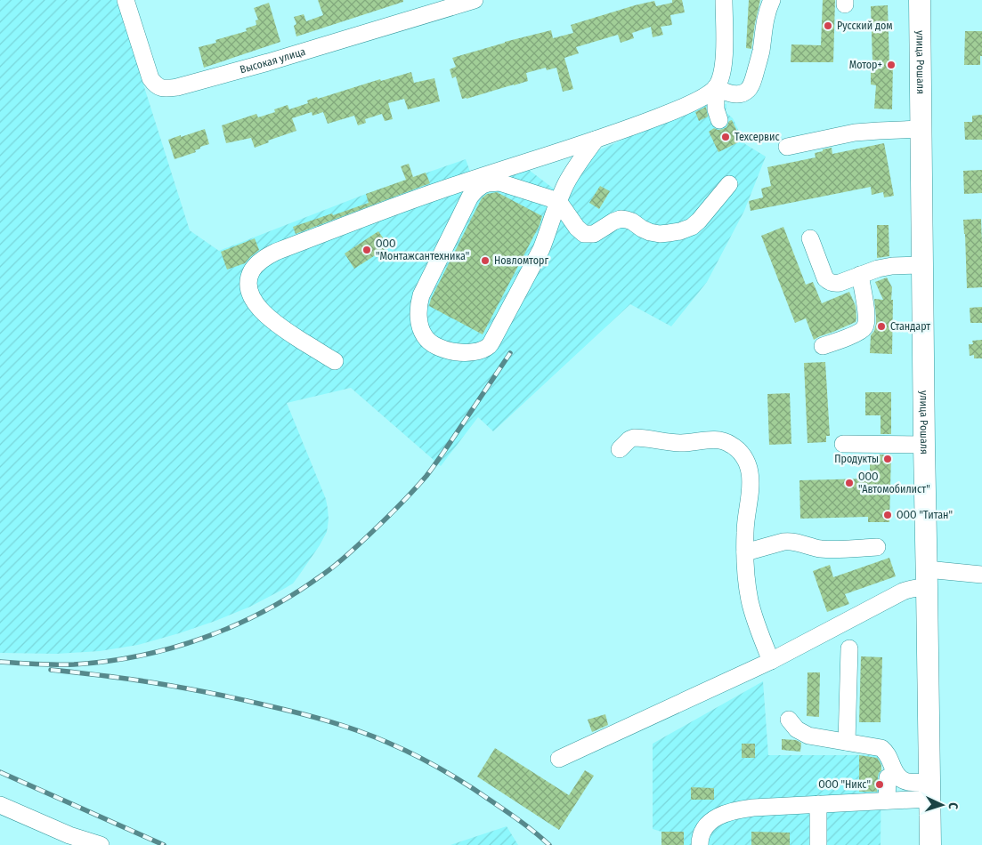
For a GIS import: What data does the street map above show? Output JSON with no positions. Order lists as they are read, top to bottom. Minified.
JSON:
{"streets":{"main road":["улица Рошаля"],"street":["Высокая улица"]},"places":["Русский дом","Мотор+","Техсервис","ООО \"Монтажсантехника\"","Новломторг","Стандарт","Продукты","ООО \"Автомобилист\"","ООО \"Титан\"","ООО \"Никс\""],"north":"right"}
